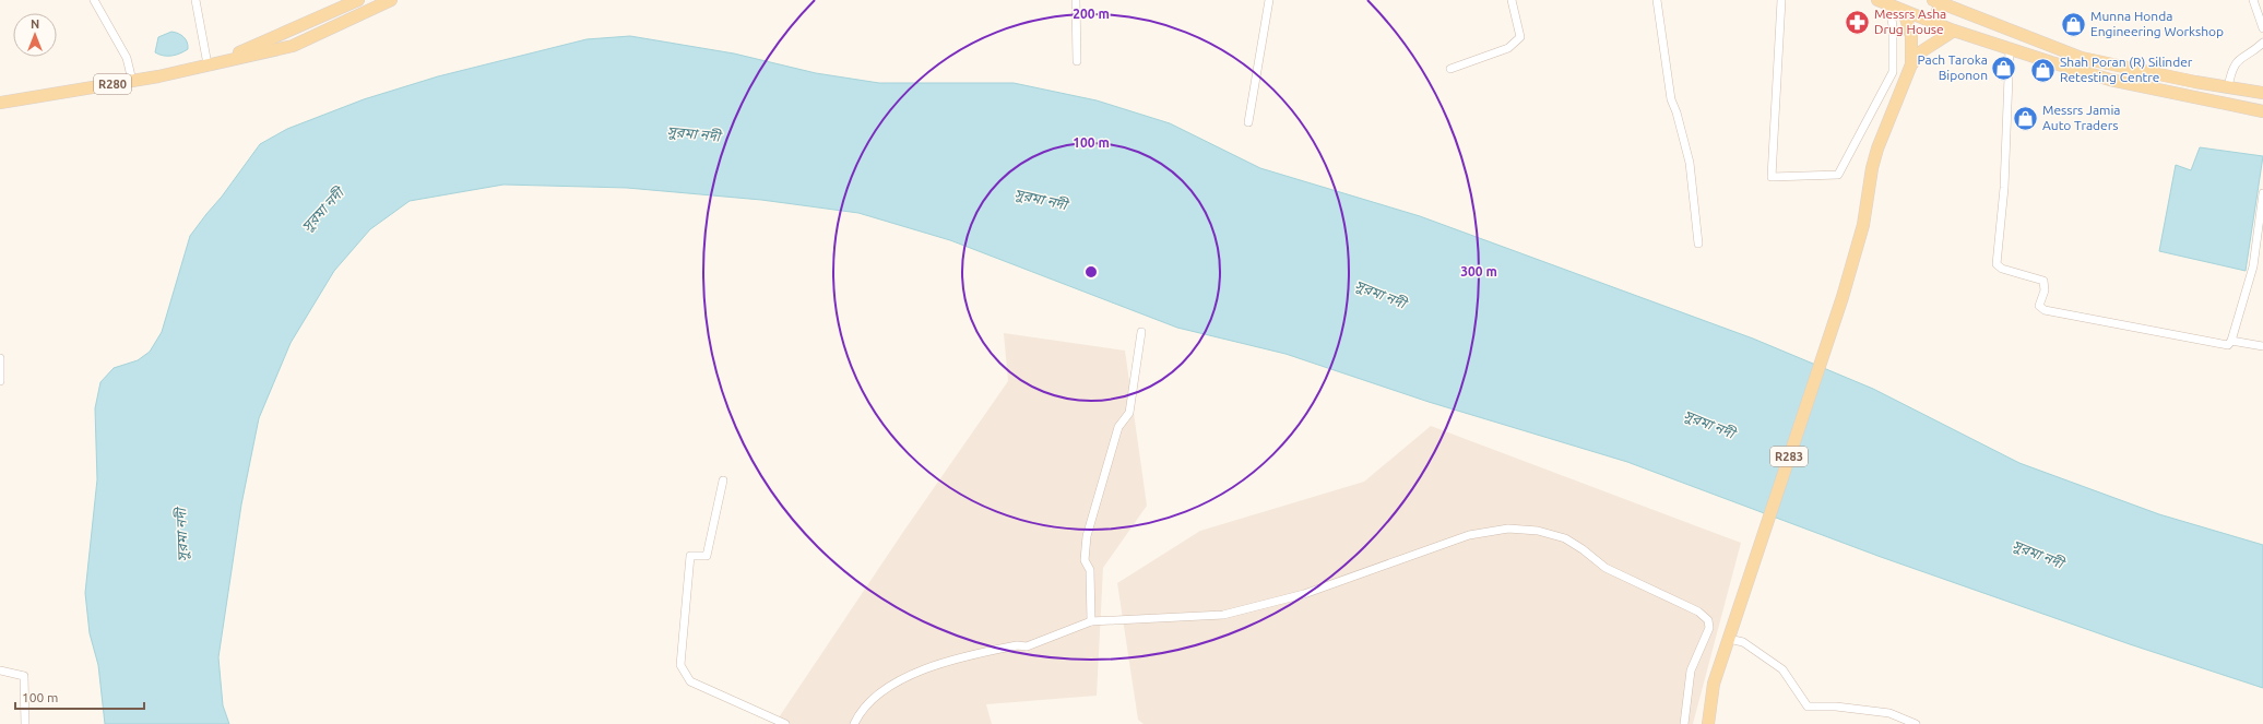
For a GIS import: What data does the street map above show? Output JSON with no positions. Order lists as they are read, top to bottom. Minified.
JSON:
{"streets":{"main road":["R280","R283"]},"water":["সুরমা নদী"],"places":{"pharmacy":["Messrs Asha Drug House"],"shop":["Munna Honda Engineering Workshop","Pach Taroka Biponon","Shah Poran (R) Silinder Retesting Centre","Messrs Jamia Auto Traders"]},"scale_bar":"100 m","north":"top","rings":["200 m","100 m","300 m"]}
